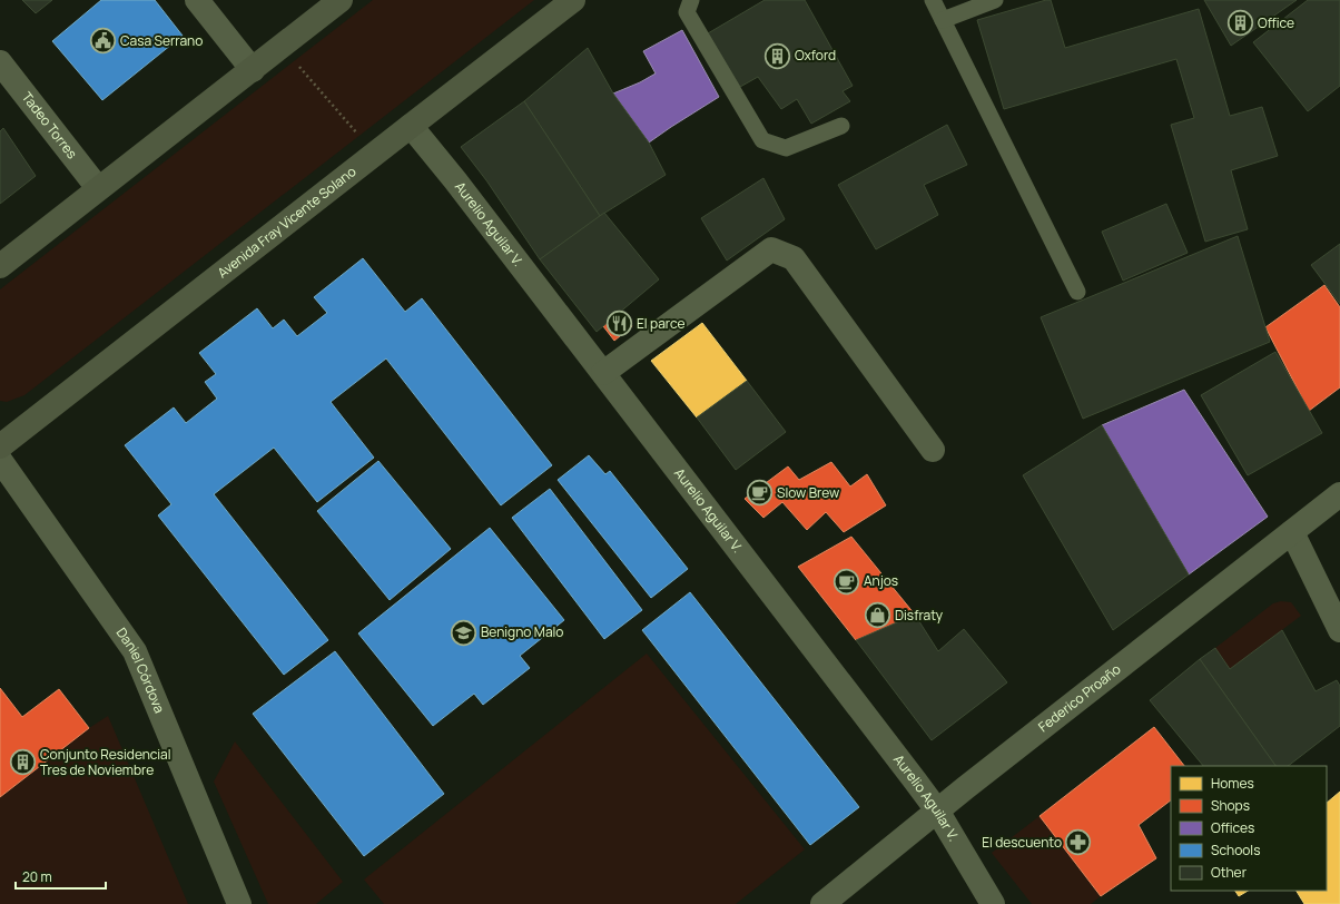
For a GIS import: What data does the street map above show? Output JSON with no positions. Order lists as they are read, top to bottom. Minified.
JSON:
{"streets":{"main road":["Avenida Fray Vicente Solano"],"street":["Tadeo Torres","Aurelio Aguilar V.","Daniel Córdova","Federico Proaño"]},"crossings":[["Avenida Fray Vicente Solano","Aurelio Aguilar V."],["Aurelio Aguilar V.","Federico Proaño"]],"places":{"building":["Office","Oxford","Conjunto Residencial Tres de Noviembre"],"public building":["Casa Serrano"],"restaurant":["El parce"],"cafe":["Slow Brew","Anjos"],"shop":["Disfraty"],"school or university":["Benigno Malo"],"pharmacy":["El descuento"]},"legend":["Homes","Shops","Offices","Schools","Other"],"scale_bar":"20 m"}
